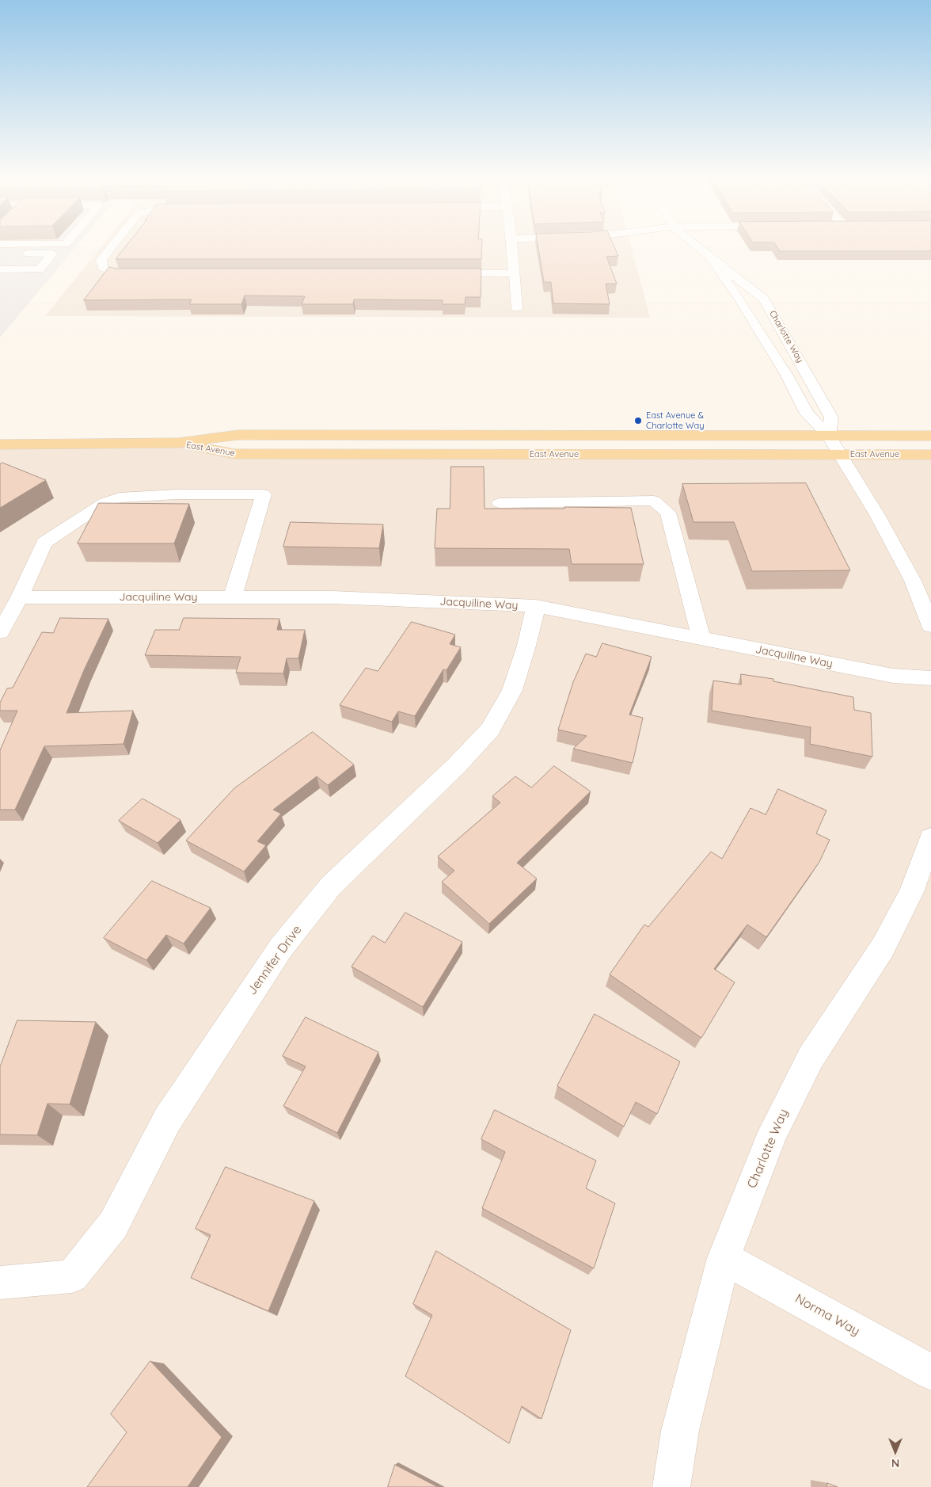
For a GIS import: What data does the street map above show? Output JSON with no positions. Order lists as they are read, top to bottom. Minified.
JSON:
{"streets":{"main road":["East Avenue"],"street":["Charlotte Way","Jacquiline Way","Jennifer Drive","Norma Way"]},"crossings":[["Charlotte Way","East Avenue"],["Charlotte Way","Norma Way"],["Jacquiline Way","Jennifer Drive"]],"places":["East Avenue & Charlotte Way"],"north":"bottom"}
